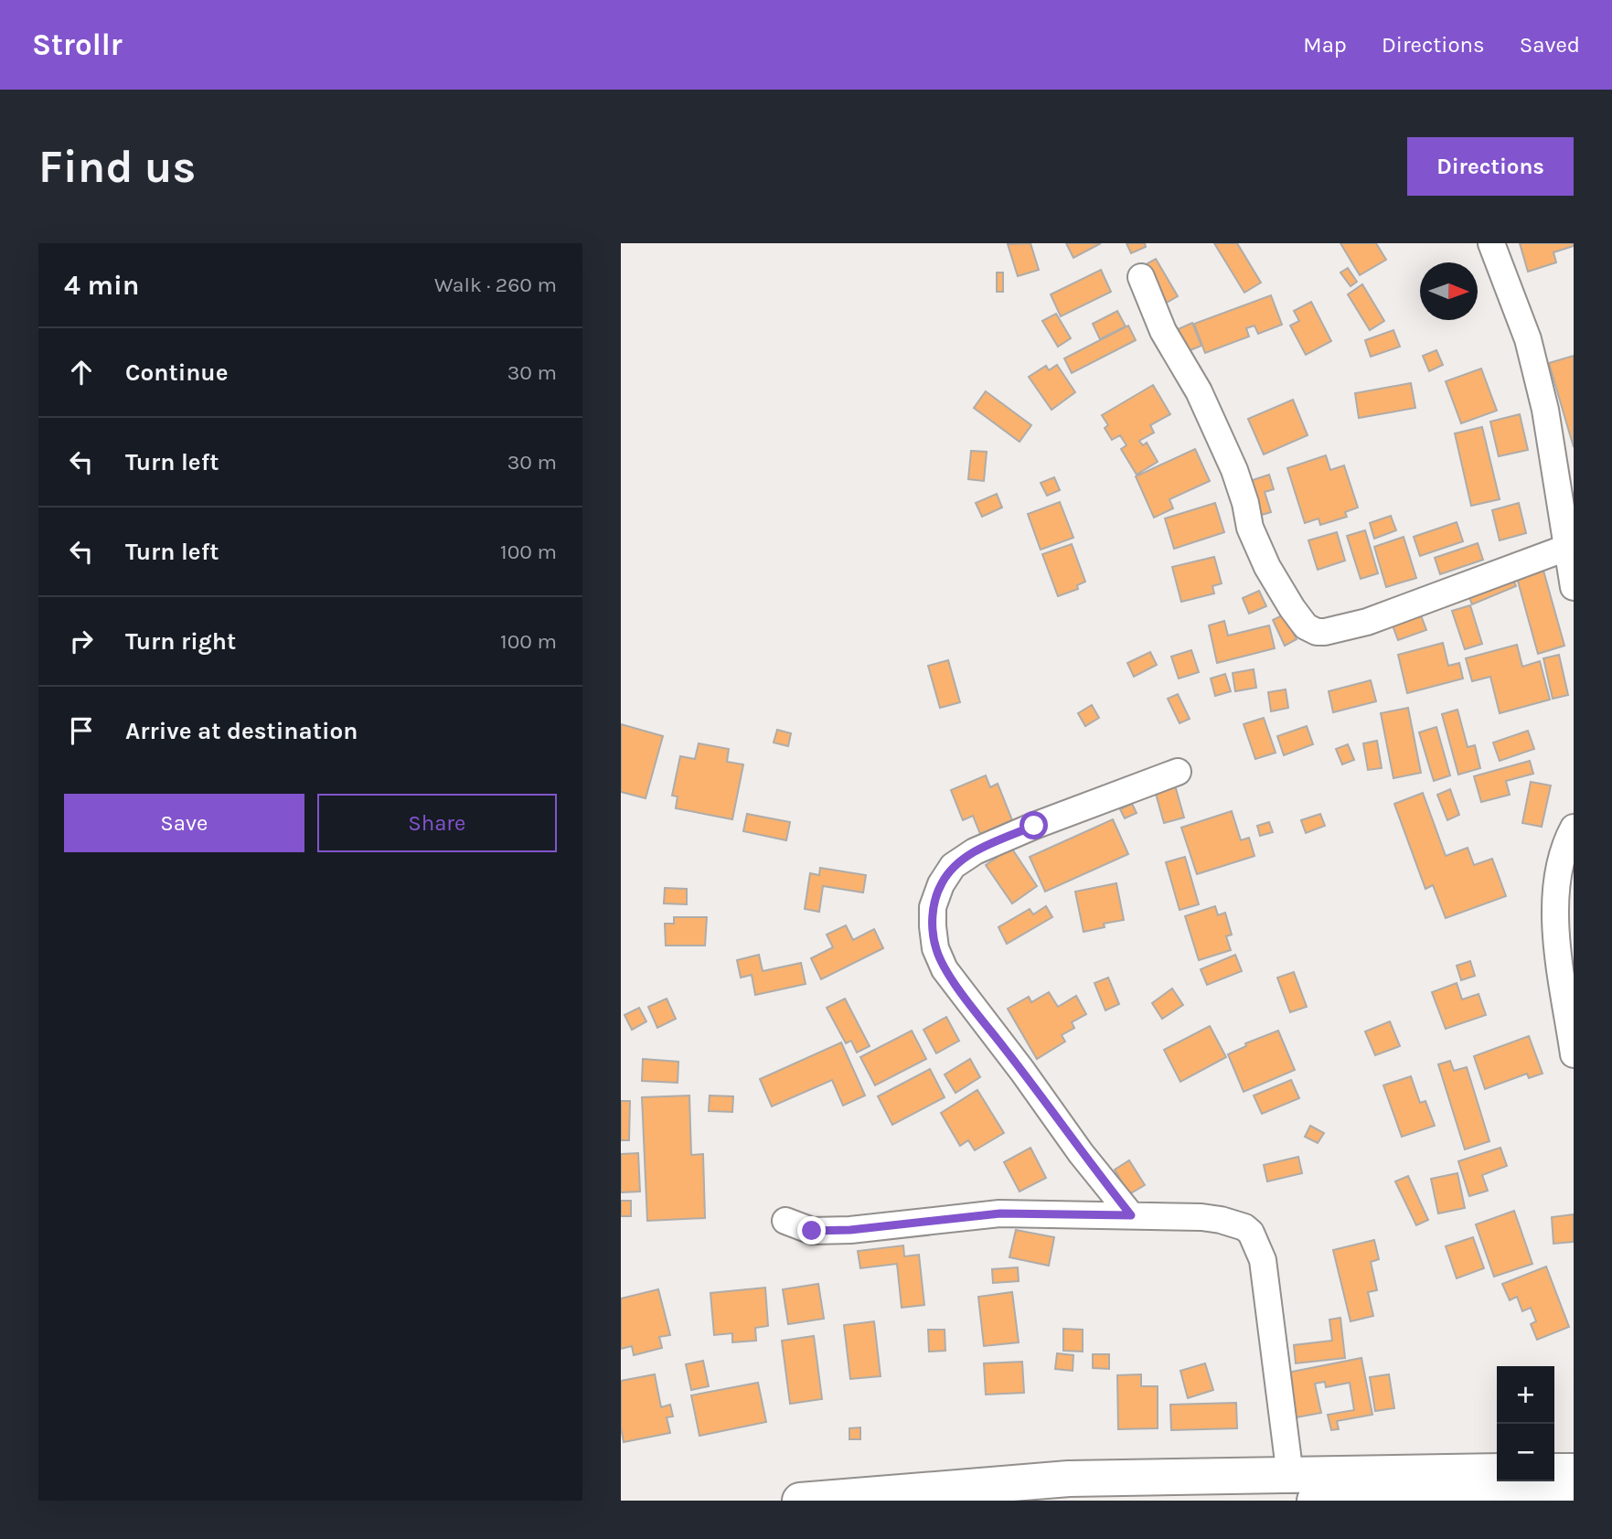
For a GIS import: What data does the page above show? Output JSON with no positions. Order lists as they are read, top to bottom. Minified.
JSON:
{"north":"right","page":{"header":"Strollr","nav":["Map","Directions","Saved"],"buttons":["Directions",["Save","Share"]],"title":"Find us","heading":["4 min","Walk · 260 m"],"list":[["Continue","30 m"],["Turn left","30 m"],["Turn left","100 m"],["Turn right","100 m"],"Arrive at destination"],"map_buttons":["+","−"]}}
